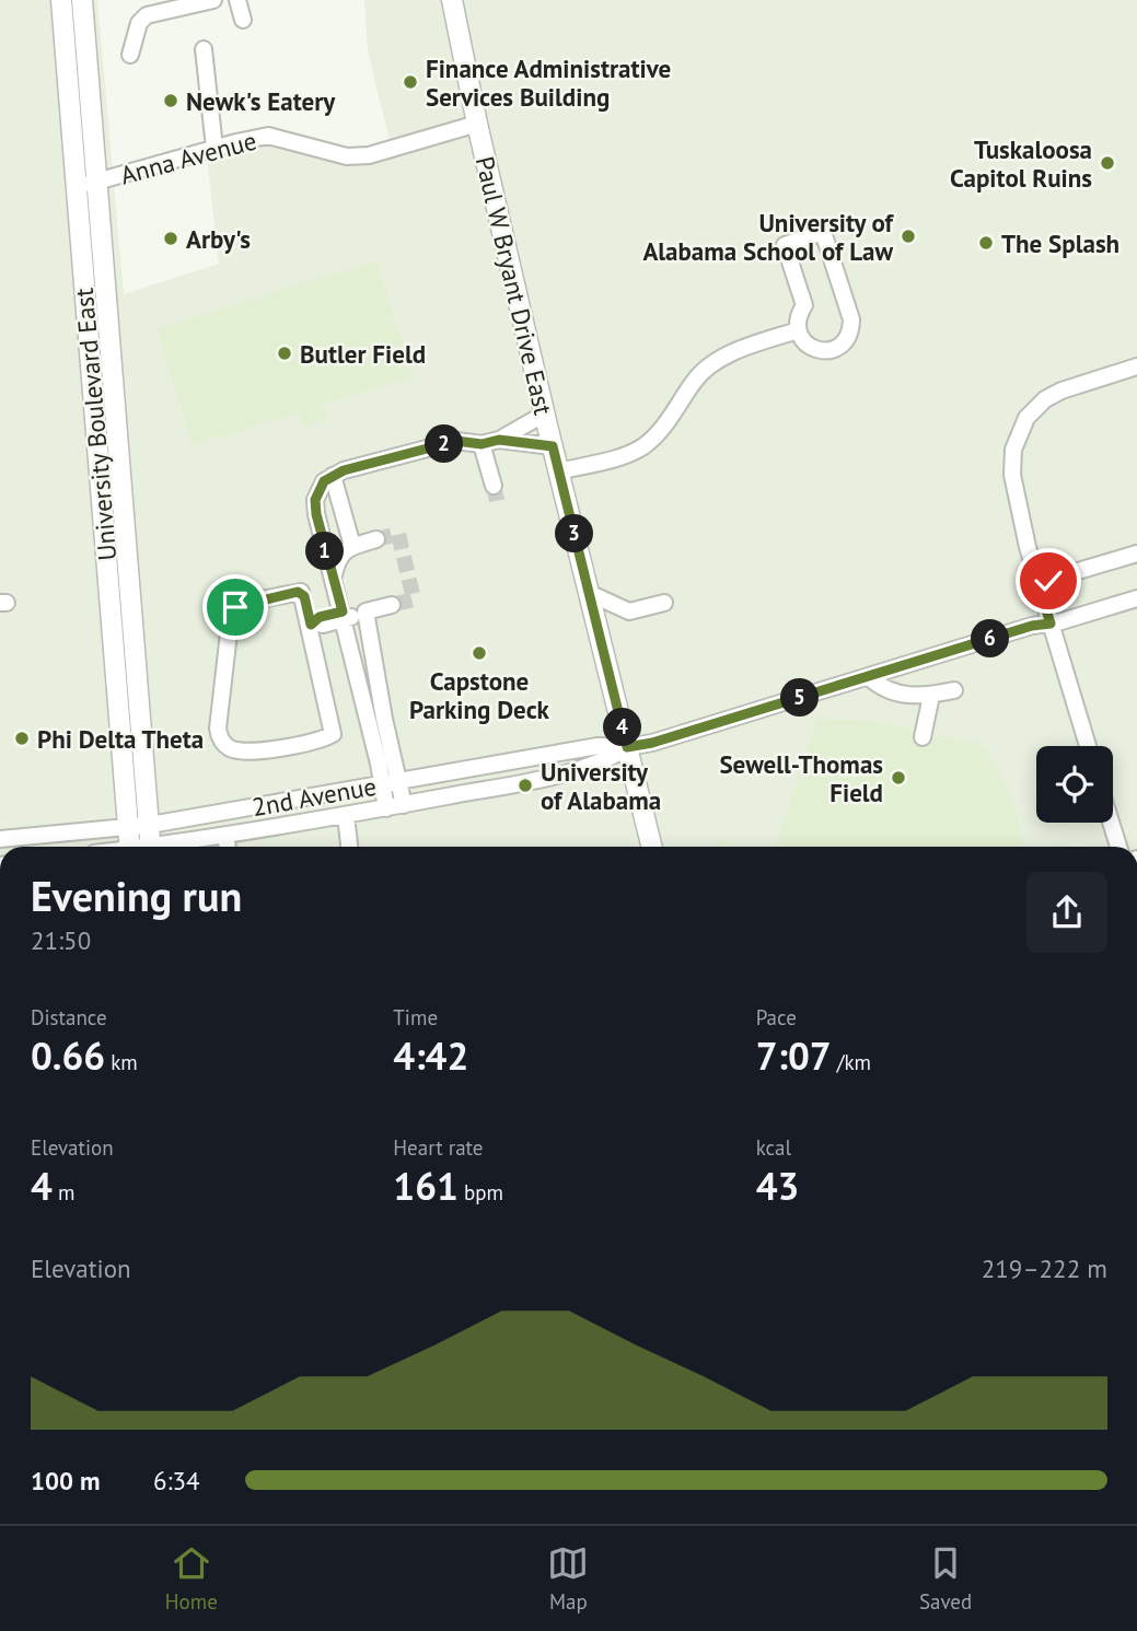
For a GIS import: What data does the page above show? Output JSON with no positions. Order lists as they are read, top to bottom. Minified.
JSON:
{"streets":{"main road":["Paul W Bryant Drive East","University Boulevard East"],"street":["Anna Avenue","2nd Avenue"]},"crossings":[["Anna Avenue","Paul W Bryant Drive East"],["Anna Avenue","University Boulevard East"],["Paul W Bryant Drive East","2nd Avenue"],["University Boulevard East","2nd Avenue"]],"places":["Finance Administrative Services Building","Newk's Eatery","Tuskaloosa Capitol Ruins","University of Alabama School of Law","Arby's","The Splash","Butler Field","Capstone Parking Deck","Phi Delta Theta","Sewell-Thomas Field","University of Alabama"],"page":{"pins":["2","3","1","6","5","4"],"heading":["Evening run","21:50"],"stats":[["Distance","0.66 km"],["Time","4:42"],["Pace","7:07 /km"],["Elevation","4 m"],["Heart rate","161 bpm"],["kcal","43"]],"chart":["Elevation","219–222 m"],"list":[{"name":"100 m","note":"6:34"}],"tabs":["Home","Map","Saved"]}}
